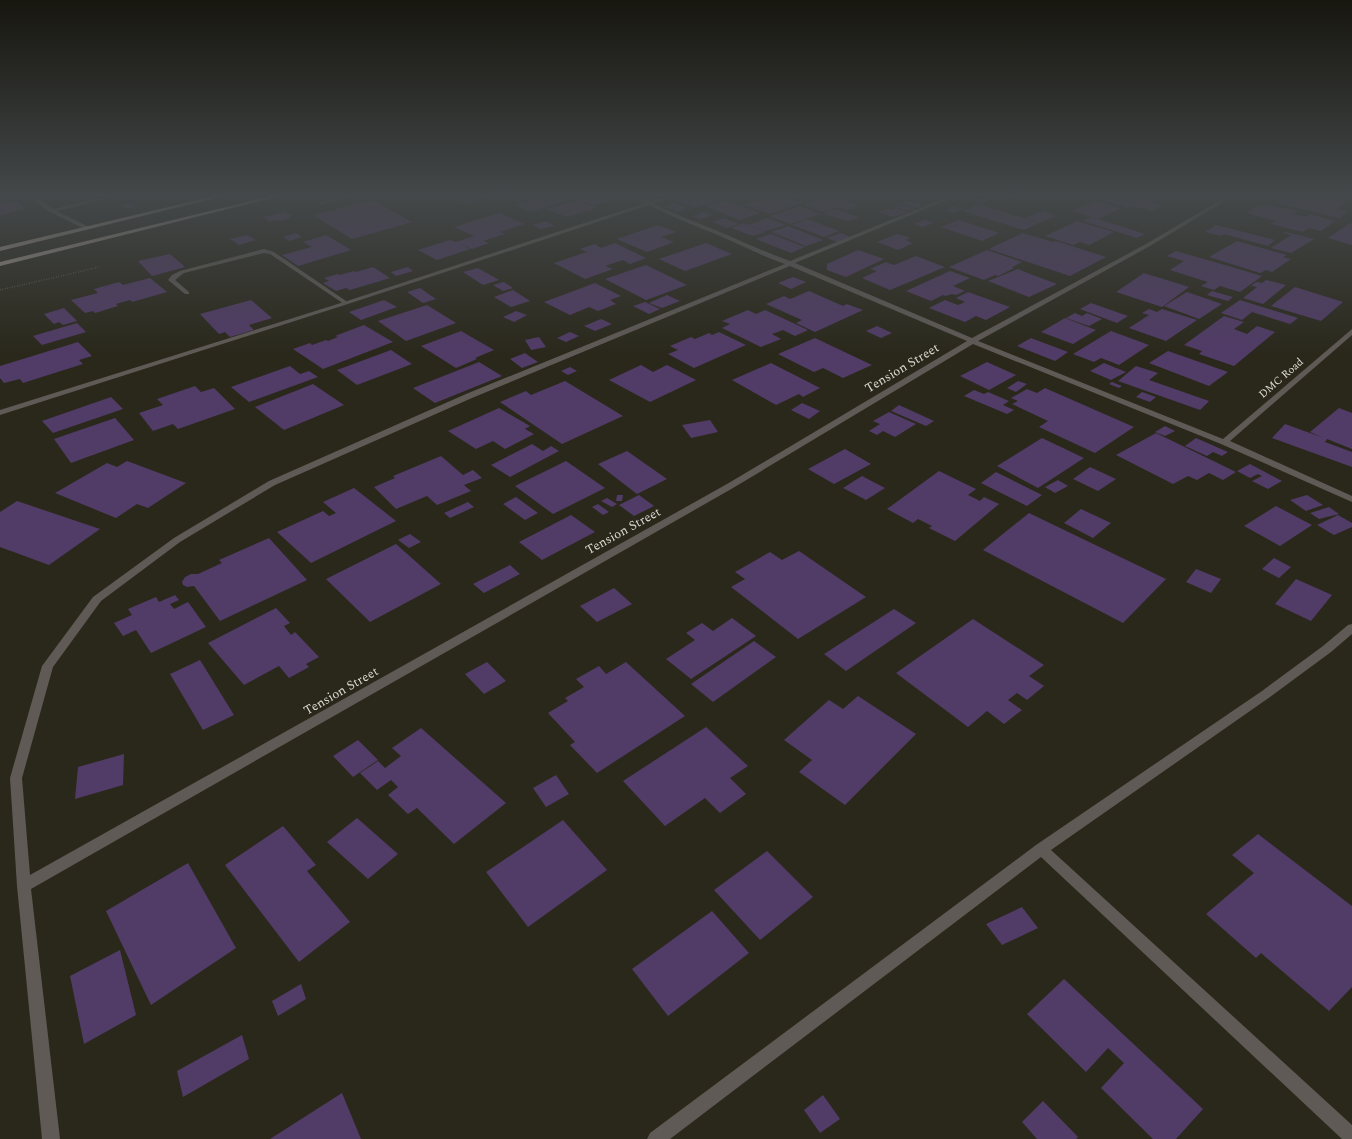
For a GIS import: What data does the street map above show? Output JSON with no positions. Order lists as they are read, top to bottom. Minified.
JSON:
{"streets":{"street":["Tension Street","DMC Road"]}}
